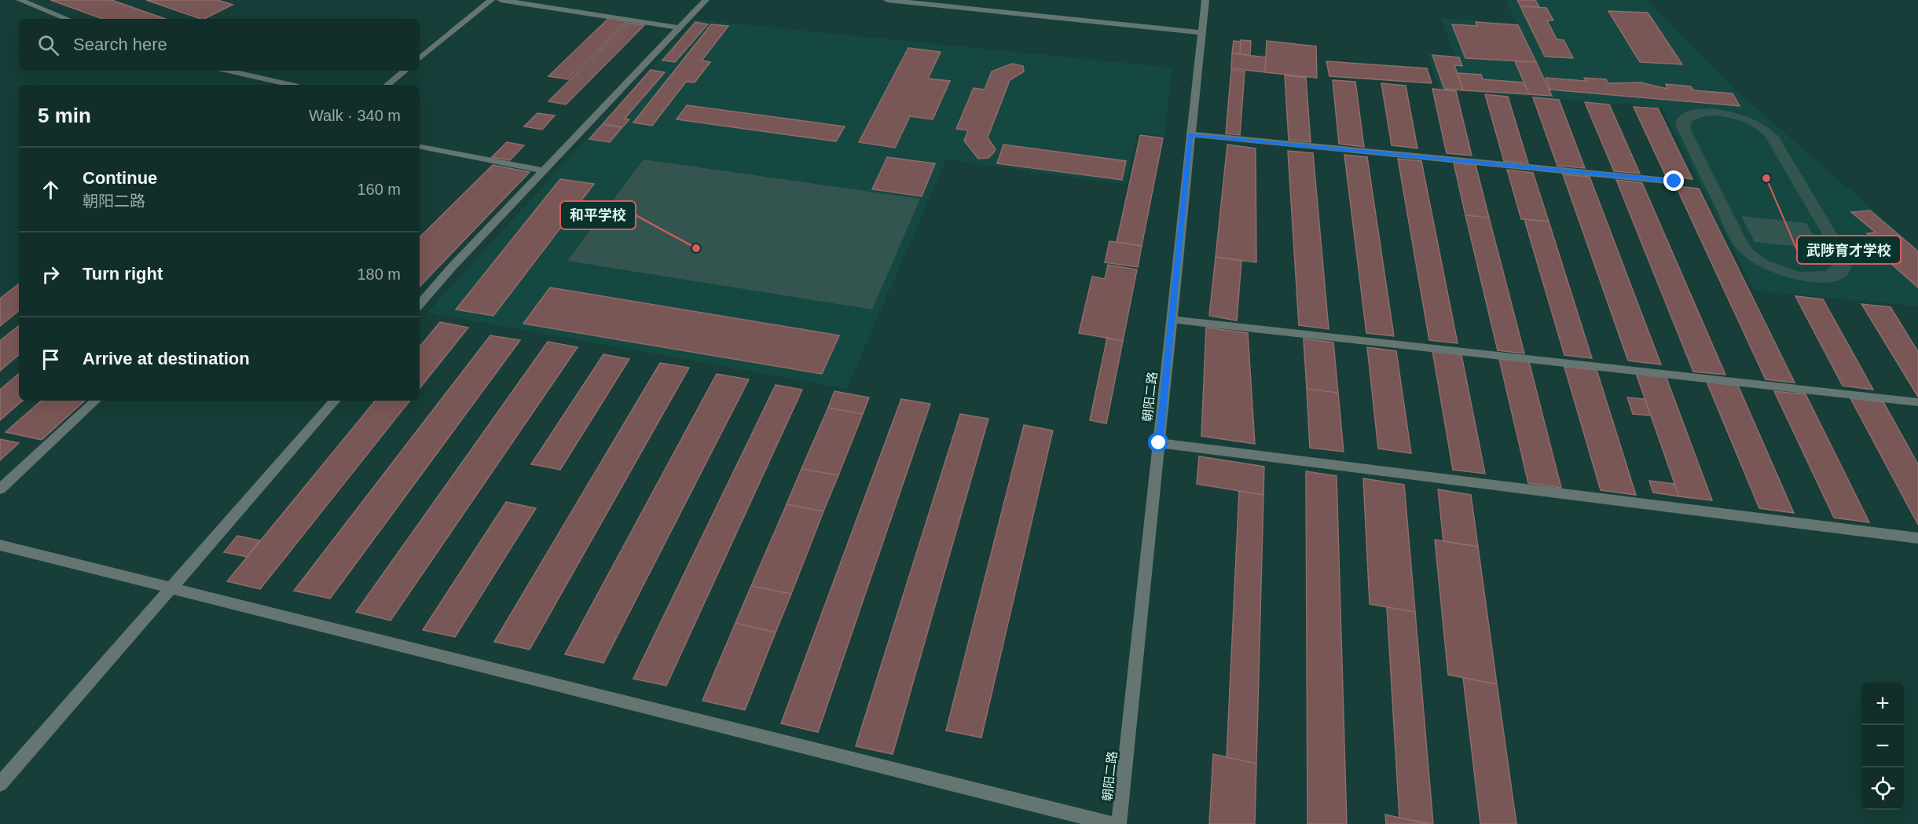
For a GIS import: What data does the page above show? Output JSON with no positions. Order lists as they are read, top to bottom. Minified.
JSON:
{"streets":{"street":["朝阳二路"]},"places":["武陟育才学校","和平学校"],"page":{"search":"Search here","heading":["5 min","Walk · 340 m"],"list":[["Continue","朝阳二路","160 m"],["Turn right","180 m"],"Arrive at destination"],"map_buttons":["+","−"]}}
